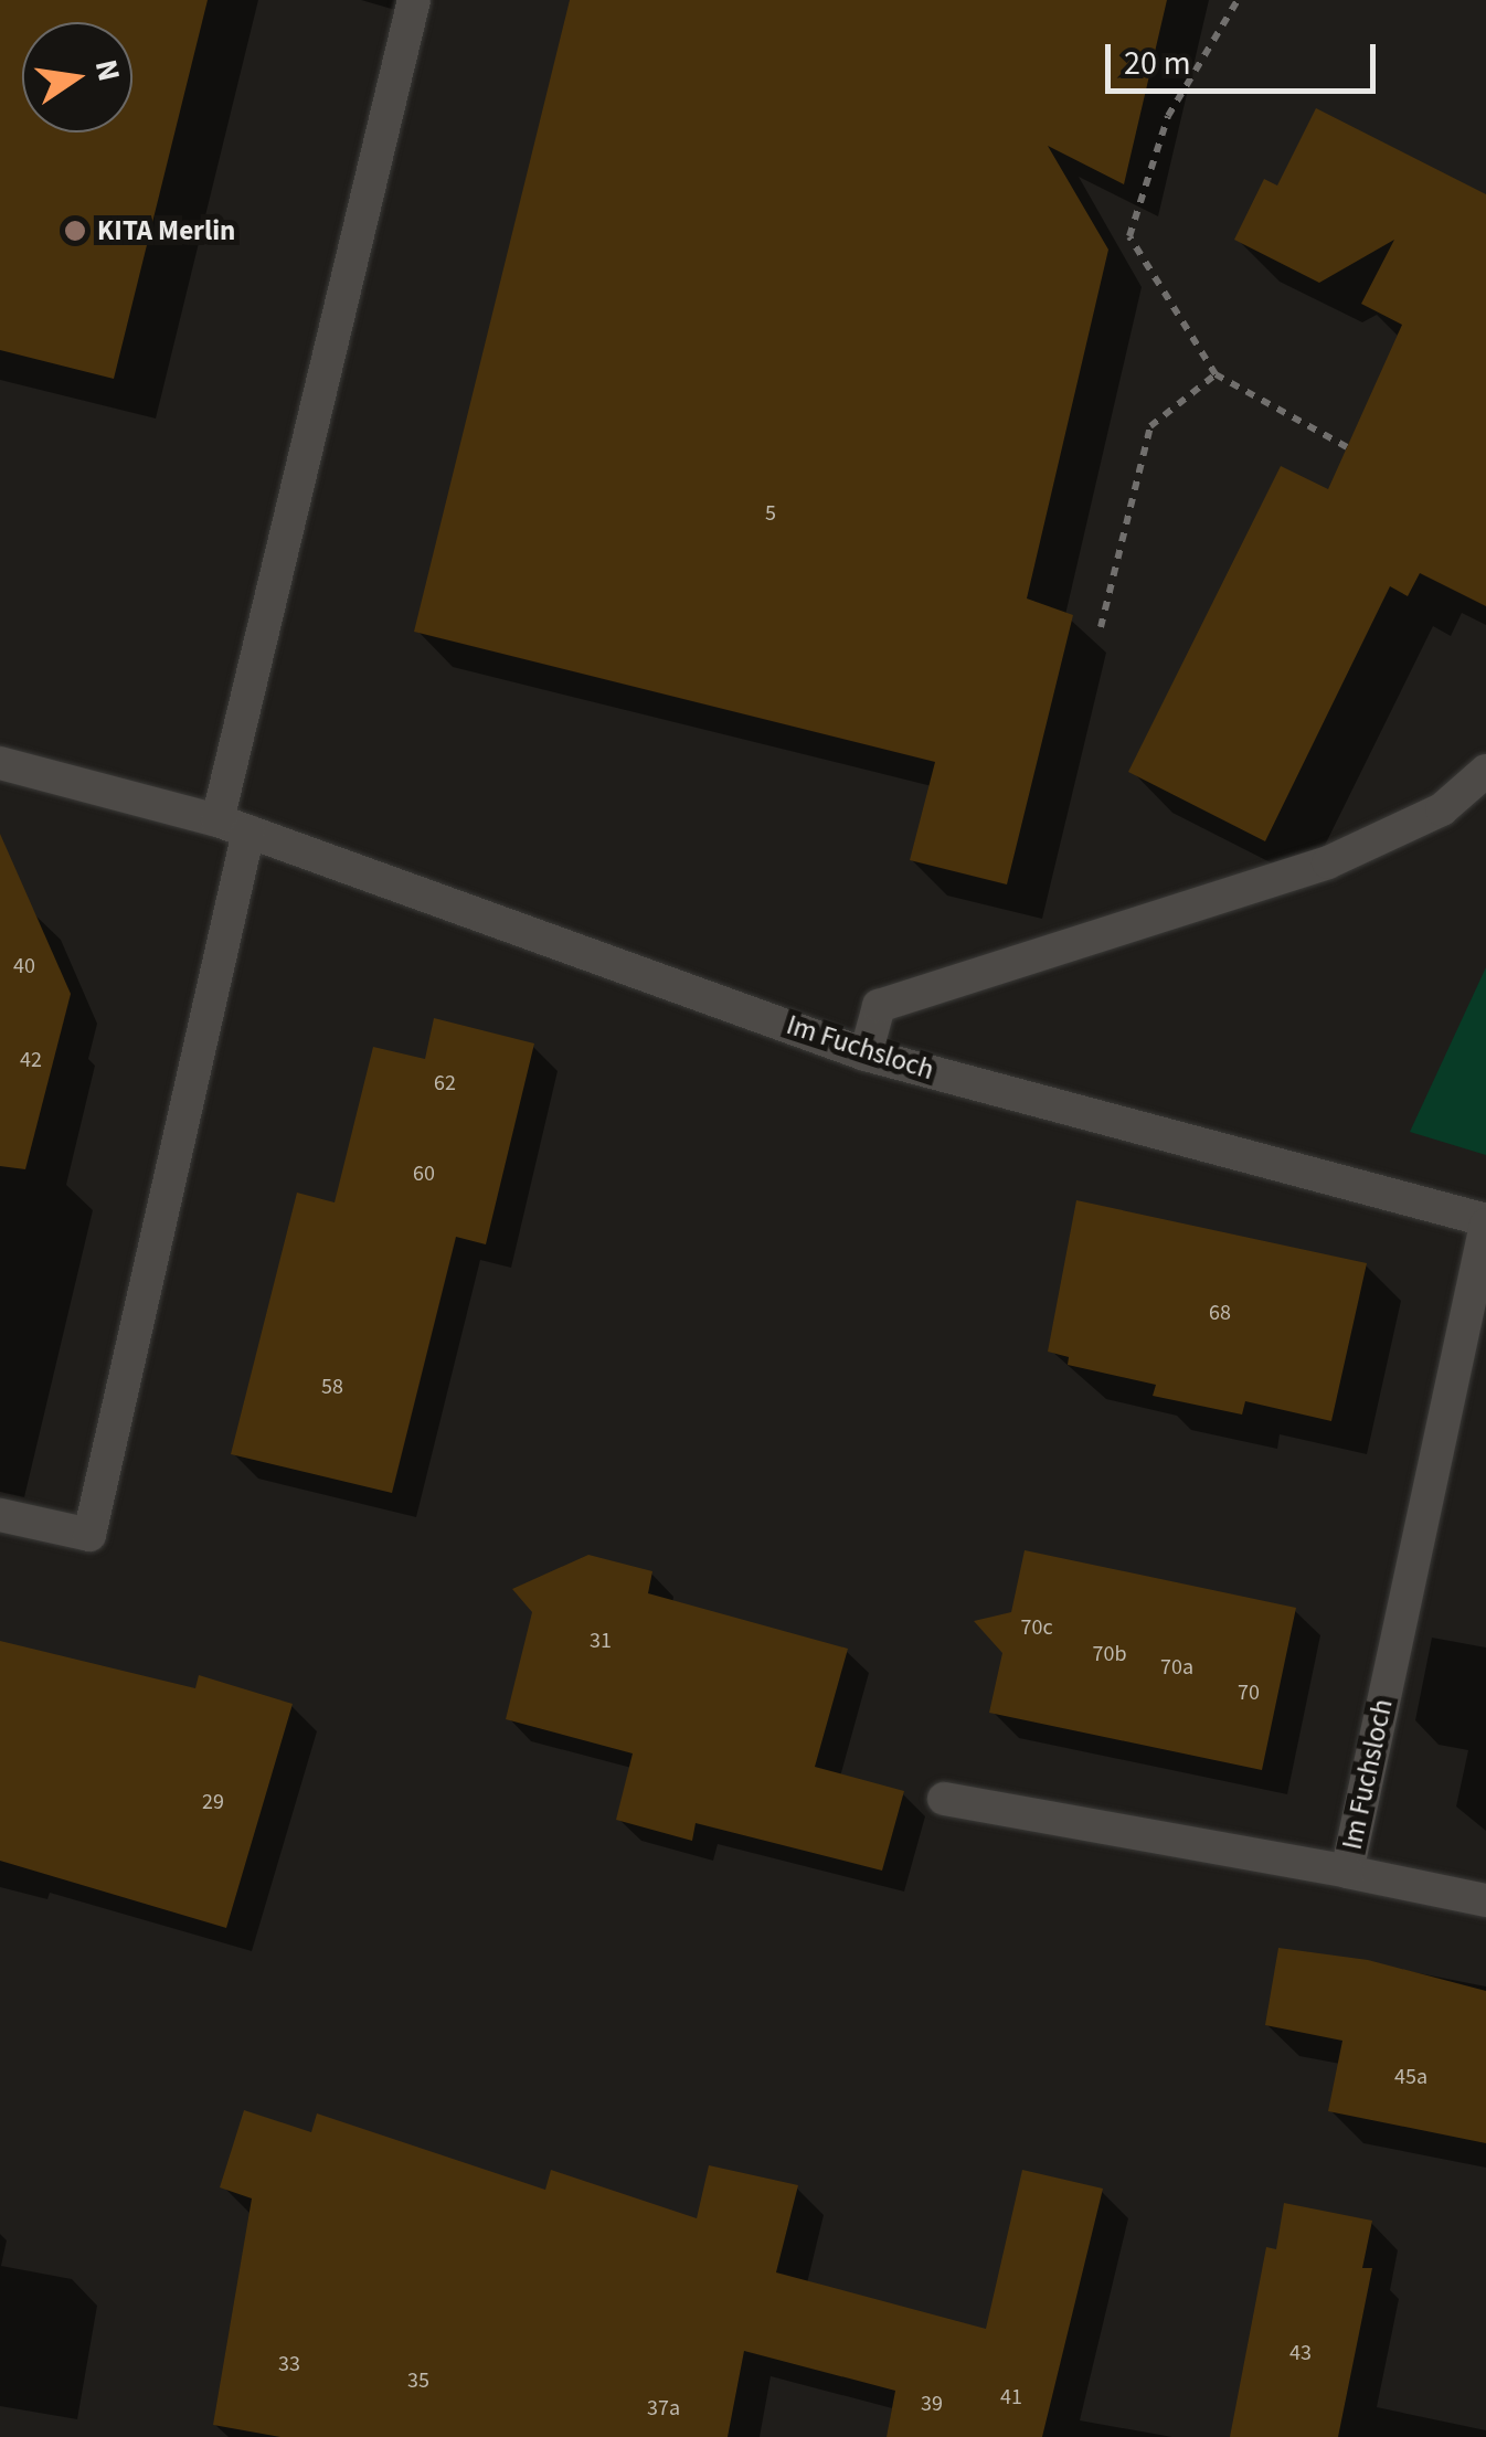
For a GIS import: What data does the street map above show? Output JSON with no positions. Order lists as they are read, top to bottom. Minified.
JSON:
{"streets":{"street":["Im Fuchsloch"]},"places":["KITA Merlin"],"house_numbers":["5","40","42","62","60","68","58","70c","31","70b","70a","70","29","45a","43","33","35","41","39","37a"],"scale_bar":"20 m","north":"right"}
